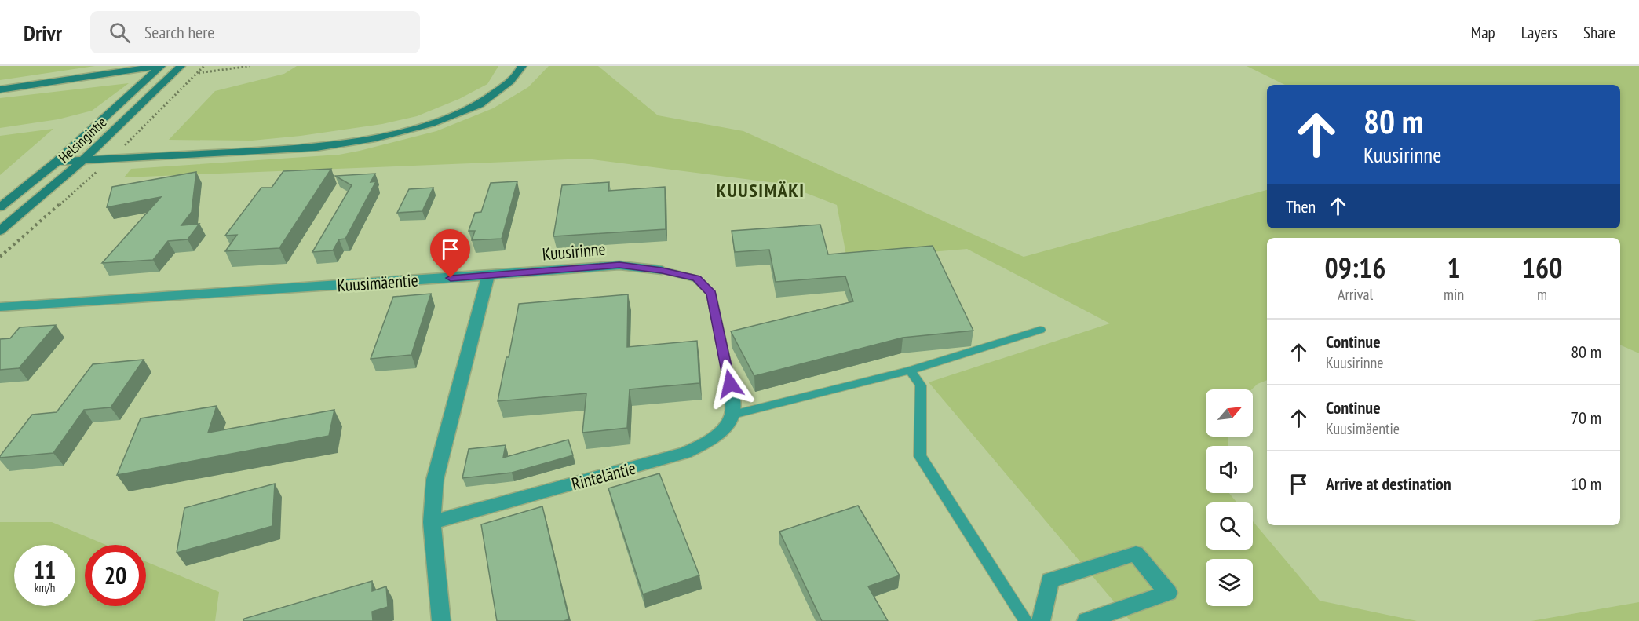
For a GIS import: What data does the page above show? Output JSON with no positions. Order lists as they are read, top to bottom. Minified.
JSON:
{"streets":{"main road":["Helsingintie"],"street":["Kuusirinne","Kuusimäentie","Rinteläntie"]},"crossings":[["Kuusirinne","Kuusimäentie"]],"districts":["KUUSIMÄKI"],"north":"top right","page":{"header":"Drivr","search":"Search here","nav":["Map","Layers","Share"],"turn":["80 m","Kuusirinne"],"then":"Then","eta":["09:16","Arrival","1","min","160","m"],"list":[{"name":"Continue","note":"Kuusirinne","value":"80 m"},{"name":"Continue","note":"Kuusimäentie","value":"70 m"},{"name":"Arrive at destination","value":"10 m"}],"speed":"11 km/h","limit":"20"}}
